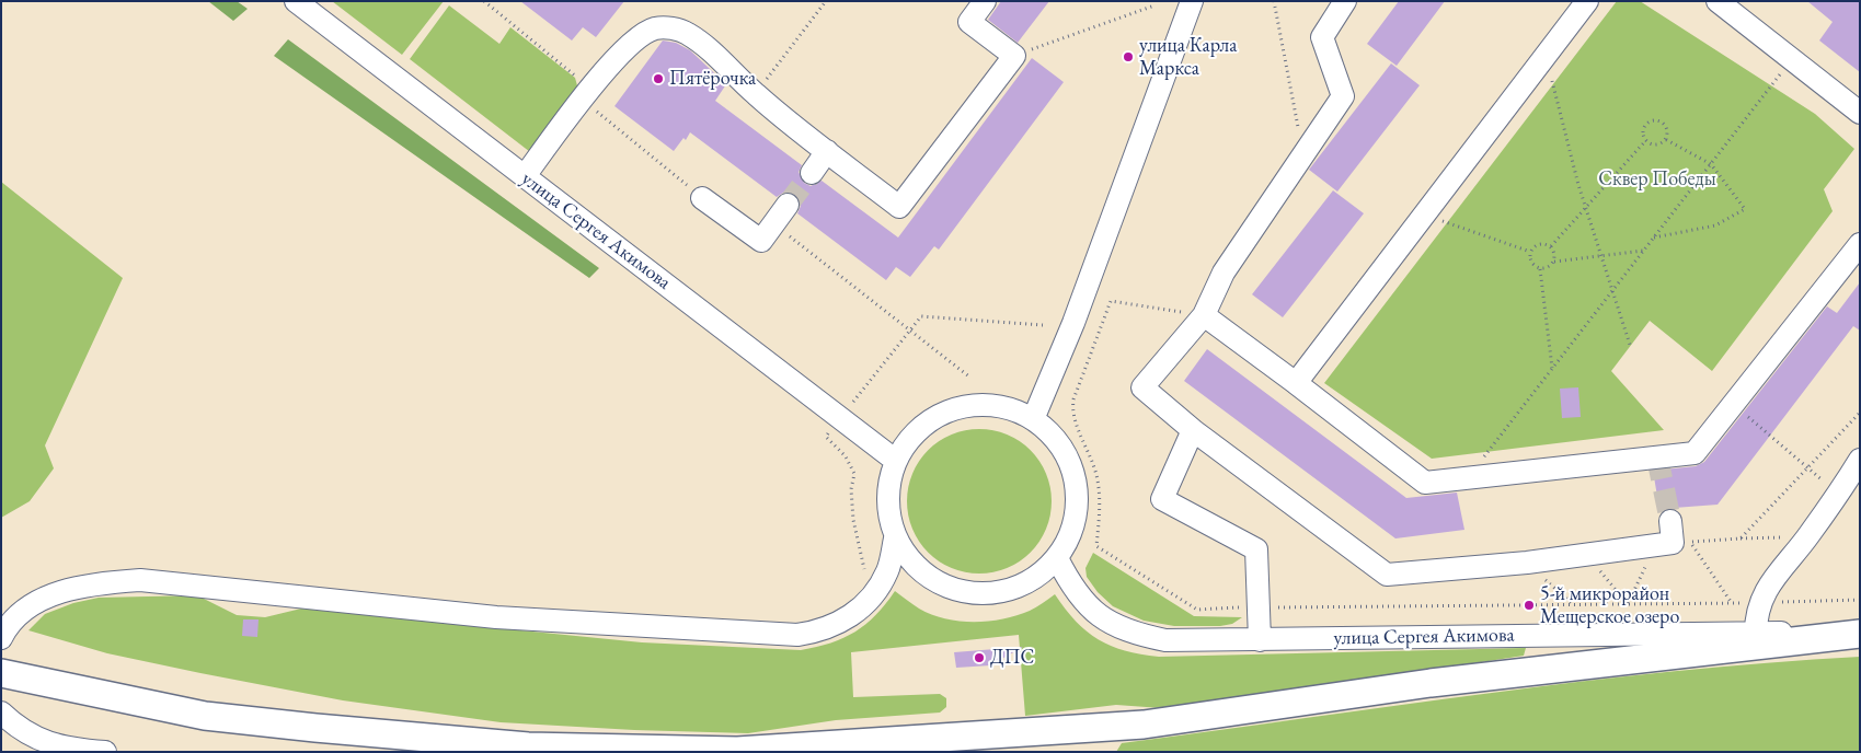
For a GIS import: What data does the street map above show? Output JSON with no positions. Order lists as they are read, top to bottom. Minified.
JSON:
{"streets":{"street":["улица Сергея Акимова"]},"parks":["Сквер Победы"],"places":["улица Карла Маркса","Пятёрочка","5-й микрорайон Мещерское озеро","ДПС"]}
